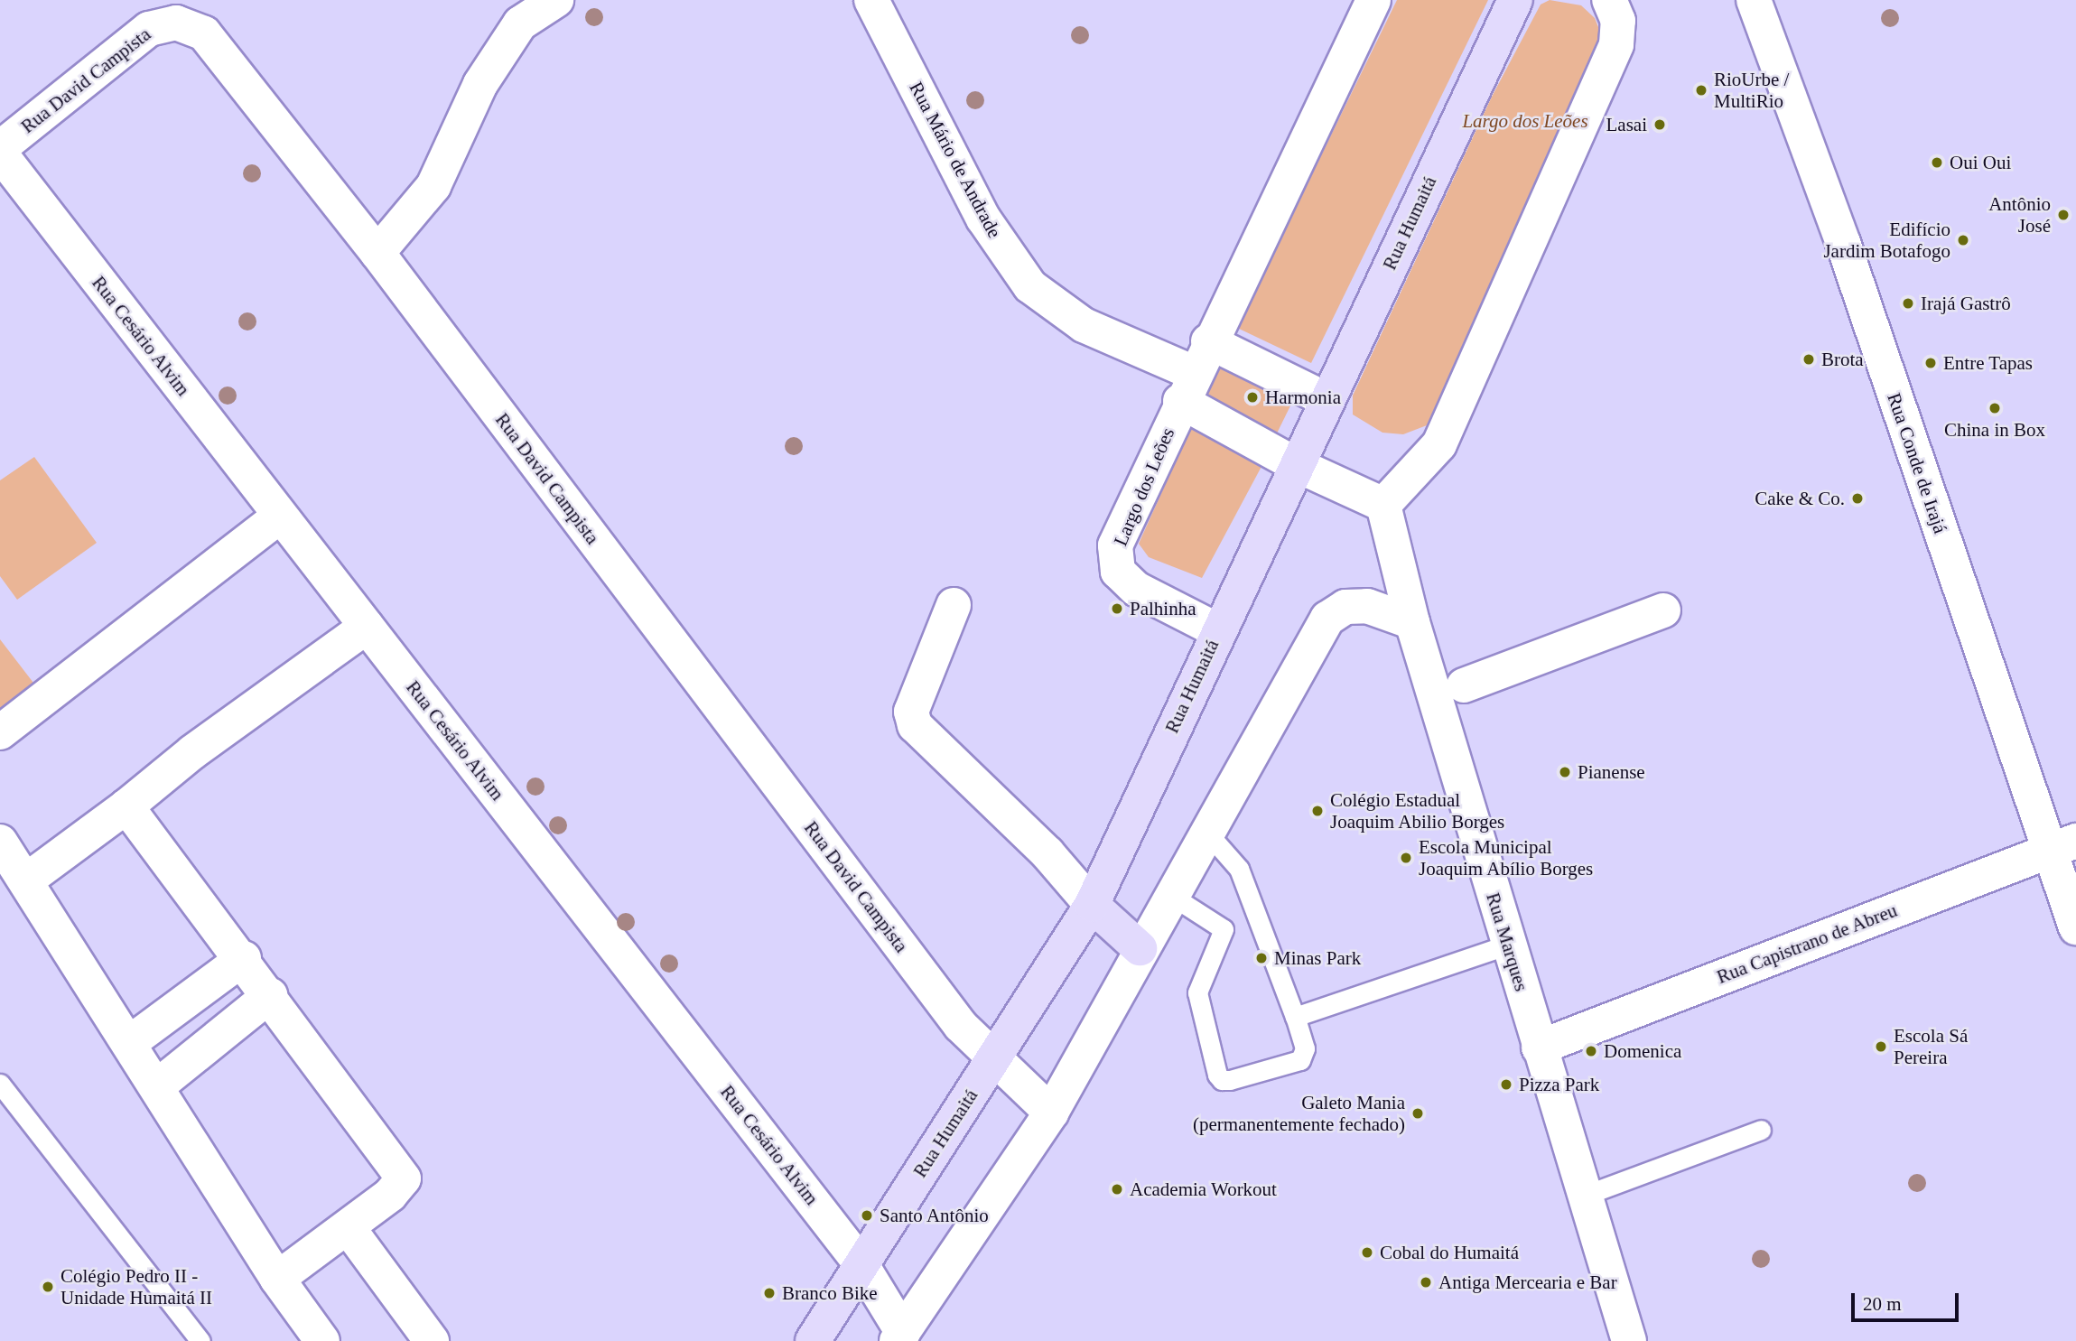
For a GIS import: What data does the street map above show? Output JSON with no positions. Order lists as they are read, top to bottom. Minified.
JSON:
{"streets":{"main road":["Rua Humaitá"],"street":["Rua David Campista","Rua Mário de Andrade","Rua Cesário Alvim","Rua Conde de Irajá","Largo dos Leões","Rua Marques","Rua Capistrano de Abreu"]},"crossings":[["Rua David Campista","Rua Humaitá"],["Rua Mário de Andrade","Largo dos Leões"],["Rua Humaitá","Rua Cesário Alvim"],["Rua Humaitá","Largo dos Leões"],["Rua Conde de Irajá","Rua Capistrano de Abreu"],["Rua Marques","Rua Capistrano de Abreu"]],"parks":["Largo dos Leões"],"places":["RioUrbe / MultiRio","Lasai","Oui Oui","Antônio José","Edifício Jardim Botafogo","Irajá Gastrô","Brota","Entre Tapas","Harmonia","China in Box","Cake & Co.","Palhinha","Pianense","Colégio Estadual Joaquim Abilio Borges","Escola Municipal Joaquim Abílio Borges","Minas Park","Escola Sá Pereira","Domenica","Pizza Park","Galeto Mania (permanentemente fechado)","Academia Workout","Santo Antônio","Cobal do Humaitá","Antiga Mercearia e Bar","Colégio Pedro II - Unidade Humaitá II","Branco Bike"],"scale_bar":"20 m"}
